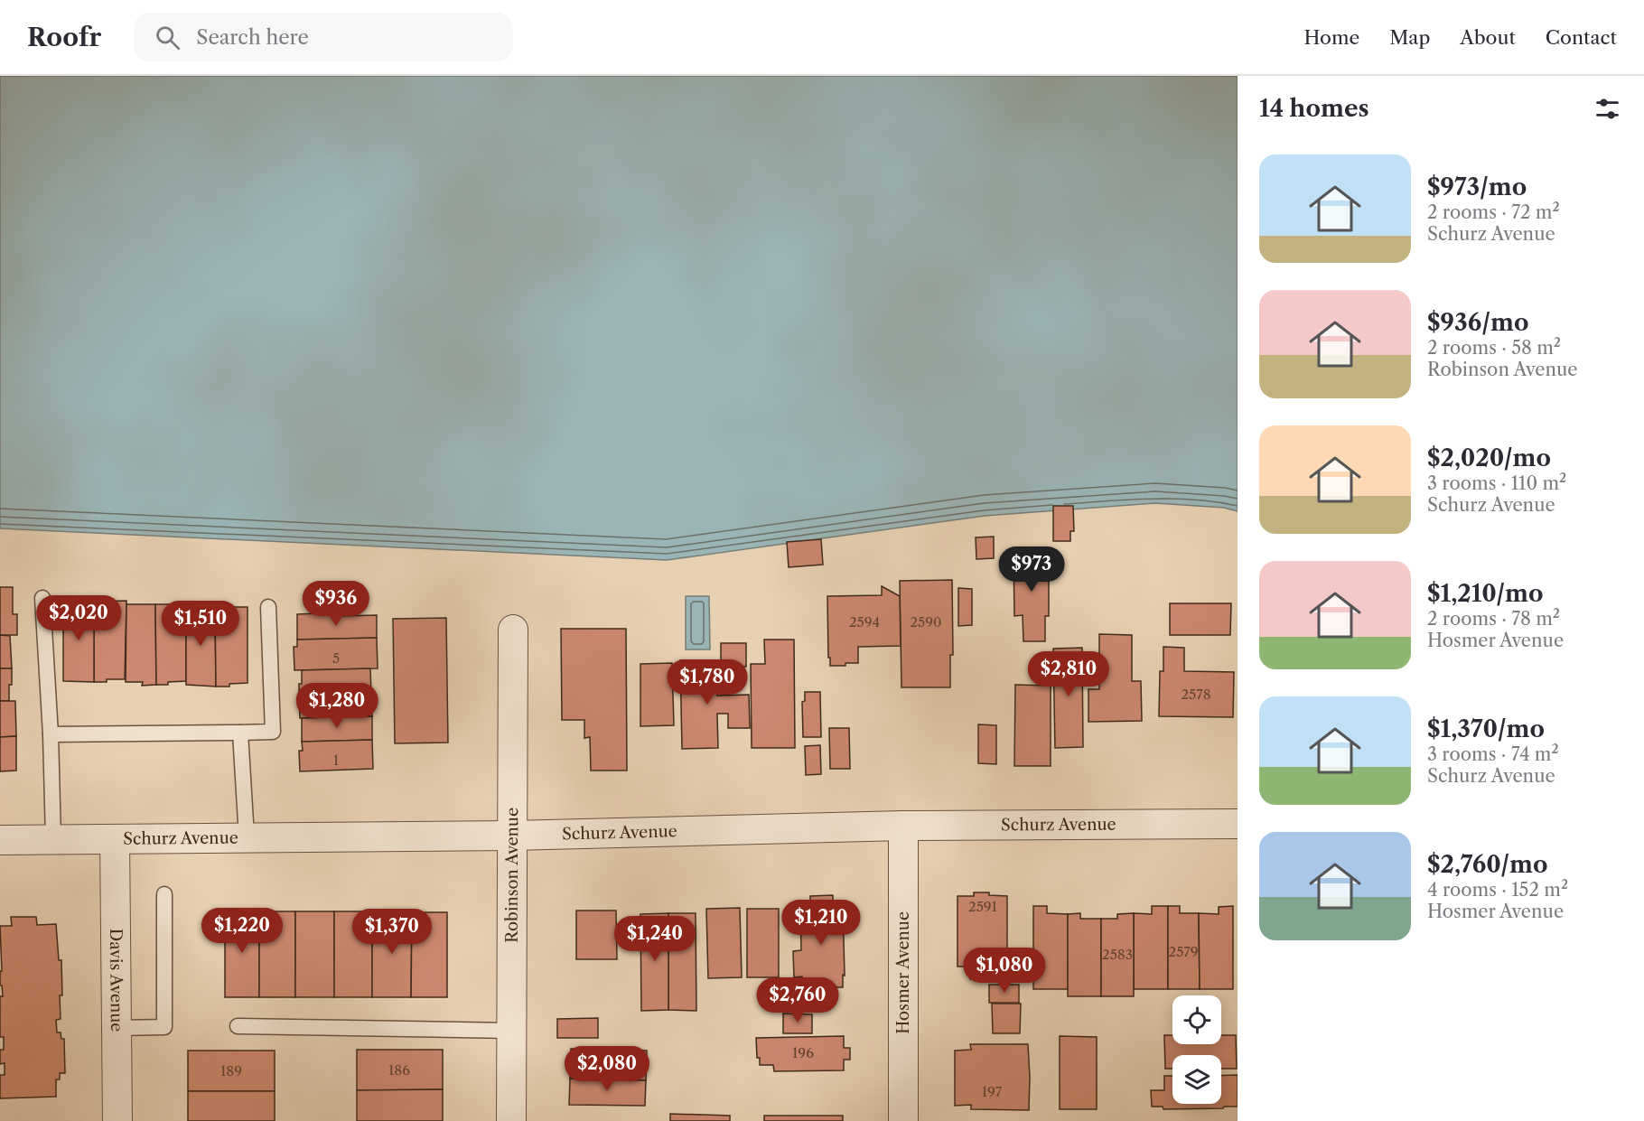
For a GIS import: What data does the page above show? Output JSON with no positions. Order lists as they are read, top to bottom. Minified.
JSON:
{"streets":{"street":["Schurz Avenue","Robinson Avenue","Hosmer Avenue","Davis Avenue"]},"crossings":[["Schurz Avenue","Robinson Avenue"],["Schurz Avenue","Hosmer Avenue"],["Schurz Avenue","Davis Avenue"]],"house_numbers":["2594","2590","5","2578","1","2591","2579","2583","196","186","189","197"],"page":{"header":"Roofr","search":"Search here","nav":["Home","Map","About","Contact"],"heading":"14 homes","list":[{"name":"$973/mo","note":"2 rooms · 72 m² · Schurz Avenue"},{"name":"$936/mo","note":"2 rooms · 58 m² · Robinson Avenue"},{"name":"$2,020/mo","note":"3 rooms · 110 m² · Schurz Avenue"},{"name":"$1,210/mo","note":"2 rooms · 78 m² · Hosmer Avenue"},{"name":"$1,370/mo","note":"3 rooms · 74 m² · Schurz Avenue"},{"name":"$2,760/mo","note":"4 rooms · 152 m² · Hosmer Avenue"}],"price":["$973","$936","$2,020","$1,510","$2,810","$1,780","$1,280","$1,210","$1,220","$1,370","$1,240","$1,080","$2,760","$2,080"]}}
